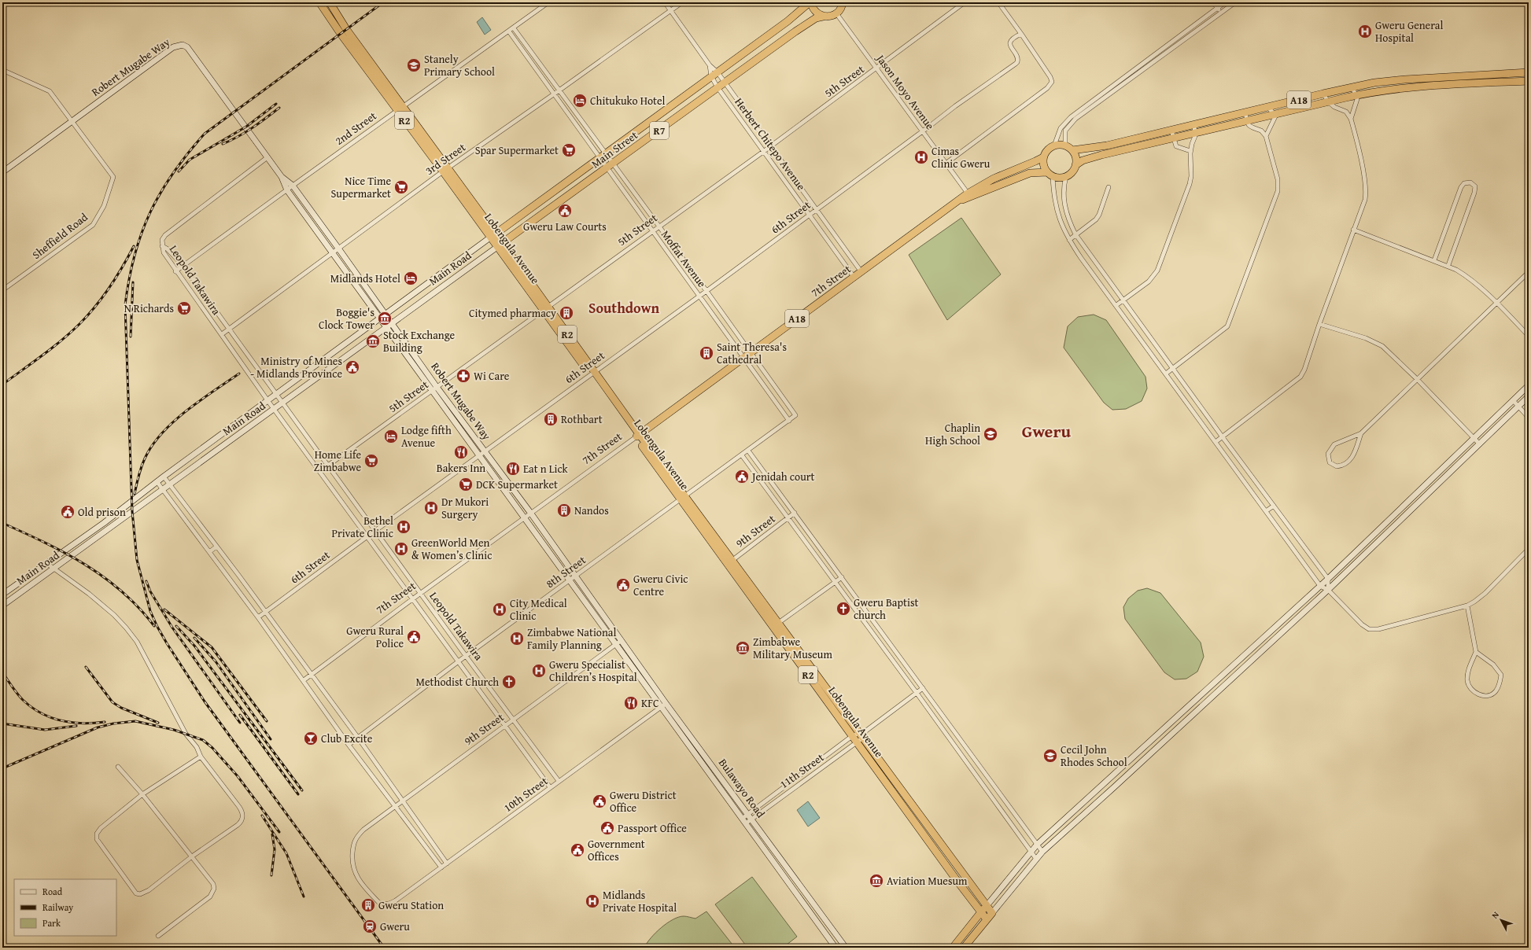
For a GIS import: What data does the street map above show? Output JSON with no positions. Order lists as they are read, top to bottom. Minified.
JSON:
{"streets":{"highway":["A18","R2","R7","Main Street","Lobengula Avenue","7th Street"],"main road":["Robert Mugabe Way","Main Road","Bulawayo Road"],"street":["5th Street","Jason Moyo Avenue","2nd Street","Herbert Chitepo Avenue","3rd Street","6th Street","Sheffield Road","Moffat Avenue","Leopold Takawira","9th Street","8th Street","11th Street","10th Street"]},"crossings":[["Robert Mugabe Way","5th Street"],["Robert Mugabe Way","2nd Street"],["Robert Mugabe Way","3rd Street"],["Robert Mugabe Way","6th Street"],["Robert Mugabe Way","Sheffield Road"],["Robert Mugabe Way","Main Road"],["Robert Mugabe Way","7th Street"],["Robert Mugabe Way","9th Street"],["Robert Mugabe Way","8th Street"],["Robert Mugabe Way","Bulawayo Road"],["5th Street","Jason Moyo Avenue"],["5th Street","Herbert Chitepo Avenue"],["5th Street","Lobengula Avenue"],["5th Street","Moffat Avenue"],["5th Street","Leopold Takawira"],["Jason Moyo Avenue","Main Street"],["Jason Moyo Avenue","6th Street"],["Jason Moyo Avenue","7th Street"],["A18","7th Street"],["2nd Street","Lobengula Avenue"],["2nd Street","Moffat Avenue"],["2nd Street","Leopold Takawira"],["Herbert Chitepo Avenue","Main Street"],["Herbert Chitepo Avenue","3rd Street"],["Herbert Chitepo Avenue","6th Street"],["Herbert Chitepo Avenue","7th Street"],["Main Street","Lobengula Avenue"],["Main Street","Moffat Avenue"],["Main Street","Main Road"],["3rd Street","Lobengula Avenue"],["3rd Street","Moffat Avenue"],["3rd Street","Leopold Takawira"],["6th Street","Lobengula Avenue"],["6th Street","Moffat Avenue"],["6th Street","Leopold Takawira"],["Lobengula Avenue","Main Road"],["Lobengula Avenue","7th Street"],["Lobengula Avenue","9th Street"],["Lobengula Avenue","8th Street"],["Lobengula Avenue","11th Street"],["Moffat Avenue","7th Street"],["Moffat Avenue","8th Street"],["Main Road","Leopold Takawira"],["Leopold Takawira","7th Street"],["Leopold Takawira","9th Street"],["Leopold Takawira","8th Street"],["Leopold Takawira","10th Street"],["9th Street","Bulawayo Road"],["9th Street","10th Street"],["11th Street","Bulawayo Road"],["Bulawayo Road","10th Street"]],"districts":["Southdown","Gweru"],"places":{"hospital":["Gweru General Hospital","Cimas Clinic Gweru","Dr Mukori Surgery","Bethel Private Clinic","GreenWorld Men & Women’s Clinic","City Medical Clinic","Zimbabwe National Family Planning","Gweru Specialist Children’s Hospital","Midlands Private Hospital"],"school or university":["Stanely Primary School","Chaplin High School","Cecil John Rhodes School"],"hotel":["Chitukuko Hotel","Midlands Hotel","Lodge fifth Avenue"],"supermarket":["Spar Supermarket","Nice Time Supermarket","N Richards","Home Life Zimbabwe","DCK Supermarket"],"public building":["Gweru Law Courts","Ministry of Mines - Midlands Province","Jenidah court","Old prison","Gweru Civic Centre","Gweru Rural Police","Gweru District Office","Passport Office","Government Offices"],"building":["Citymed pharmacy","Saint Theresa's Cathedral","Rothbart","Nandos","Gweru Station"],"museum":["Boggie's Clock Tower","Stock Exchange Building","Zimbabwe Military Museum","Aviation Muesum"],"pharmacy":["Wi Care"],"restaurant":["Bakers Inn","Eat n Lick","KFC"],"church":["Gweru Baptist church","Methodist Church"],"bar":["Club Excite"],"station":["Gweru"]},"legend":["Road","Railway","Park"],"north":"top left"}
